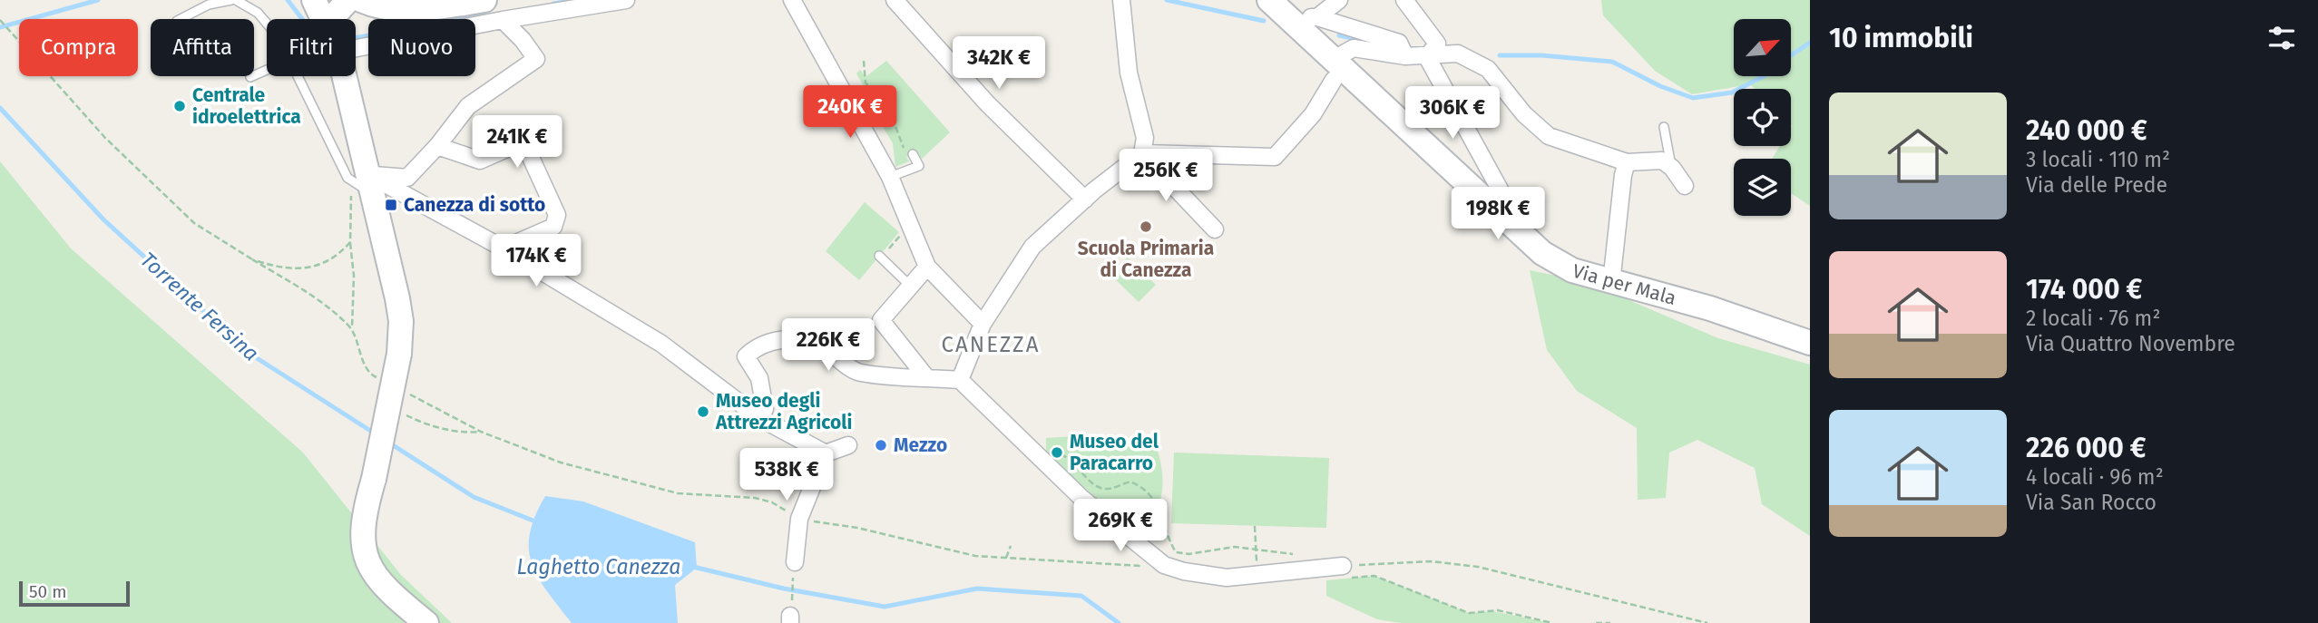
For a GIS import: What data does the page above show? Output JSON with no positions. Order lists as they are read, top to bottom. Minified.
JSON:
{"streets":{"main road":["Via per Mala"]},"districts":["CANEZZA"],"water":["Torrente Fersina","Laghetto Canezza"],"places":{"other":["Centrale idroelettrica","Scuola Primaria di Canezza","Museo degli Attrezzi Agricoli","Mezzo","Museo del Paracarro"],"transit":["Canezza di sotto"]},"scale_bar":"50 m","north":"top right","page":{"heading":"10 immobili","chip":["Compra","Affitta","Filtri","Nuovo"],"price":["342K €","240K €","306K €","241K €","256K €","198K €","174K €","226K €","538K €","269K €"],"list":[{"name":"240 000 €","note":"3 locali · 110 m² · Via delle Prede"},{"name":"174 000 €","note":"2 locali · 76 m² · Via Quattro Novembre"},{"name":"226 000 €","note":"4 locali · 96 m² · Via San Rocco"}],"scale":"50 m"}}
